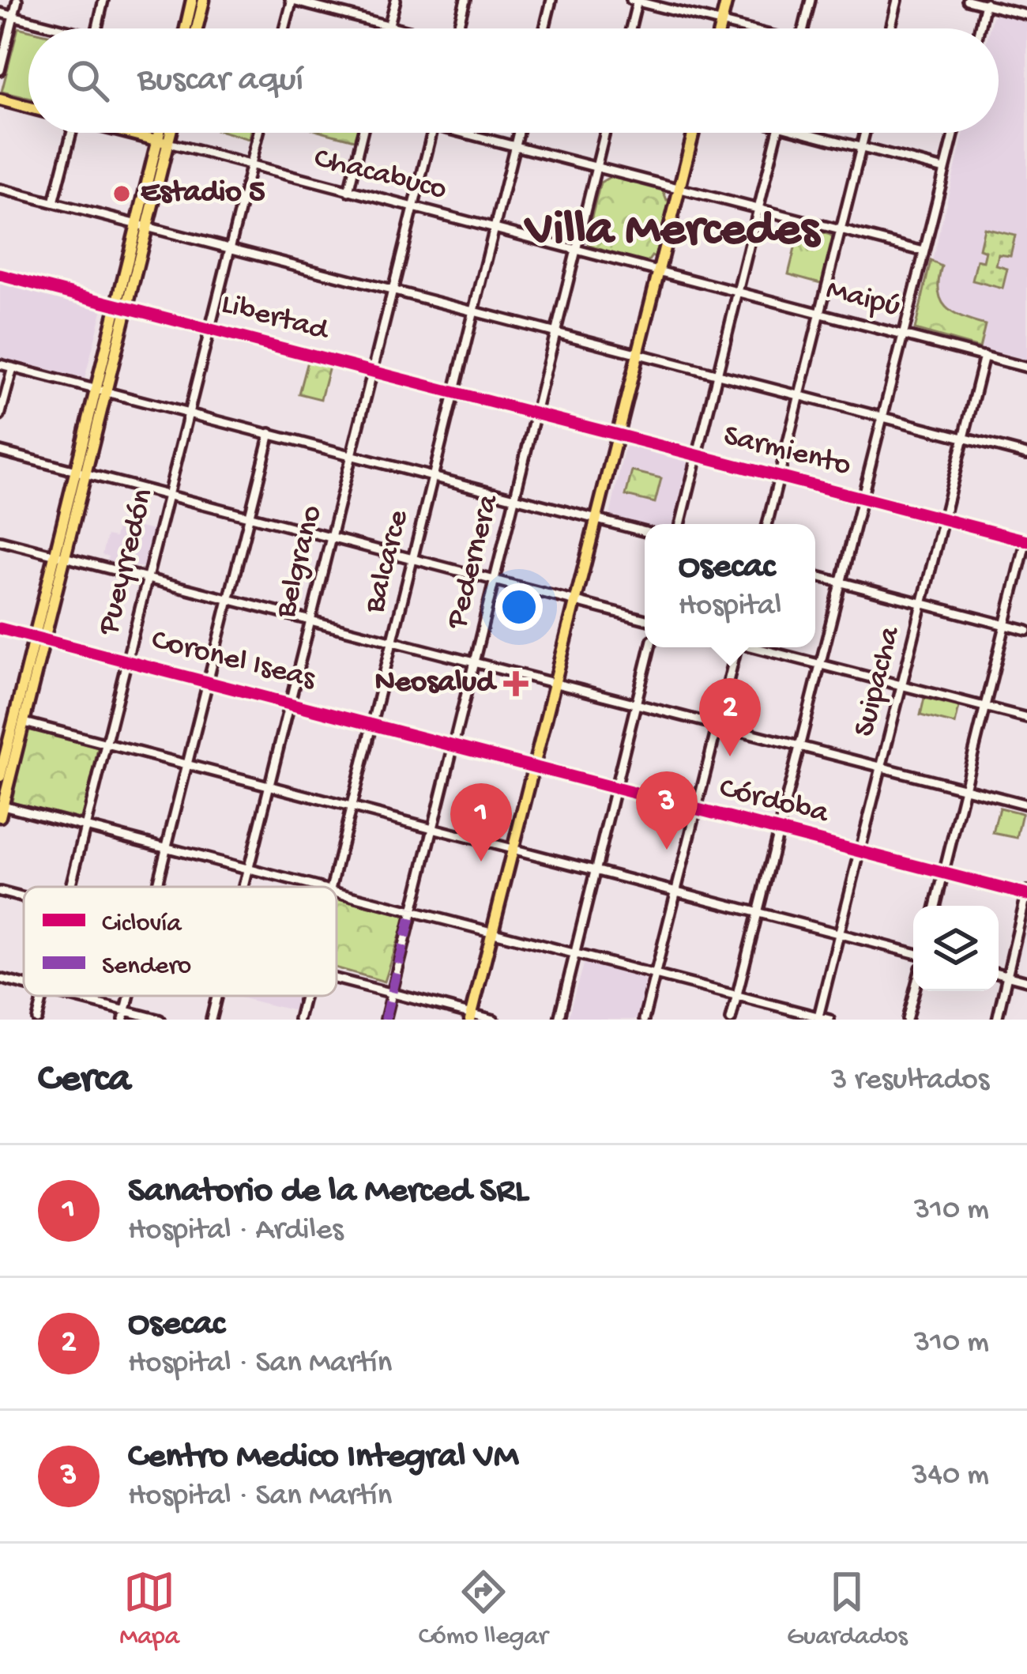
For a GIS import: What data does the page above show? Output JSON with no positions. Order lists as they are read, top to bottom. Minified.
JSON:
{"streets":{"main road":["Chacabuco"],"street":["Maipú","Libertad","Sarmiento","Pueyrredón","Belgrano","Balcarce","Pedernera","Coronel Iseas","Suipacha","Córdoba"]},"crossings":[["Chacabuco","Maipú"],["Chacabuco","Pueyrredón"],["Chacabuco","Belgrano"],["Chacabuco","Balcarce"],["Chacabuco","Pedernera"],["Maipú","Pedernera"],["Maipú","Suipacha"],["Libertad","Sarmiento"],["Libertad","Pueyrredón"],["Libertad","Belgrano"],["Libertad","Balcarce"],["Libertad","Pedernera"],["Sarmiento","Pedernera"],["Sarmiento","Suipacha"],["Pueyrredón","Coronel Iseas"],["Belgrano","Coronel Iseas"],["Balcarce","Coronel Iseas"],["Pedernera","Coronel Iseas"],["Pedernera","Córdoba"],["Coronel Iseas","Córdoba"],["Suipacha","Córdoba"]],"districts":["Villa Mercedes"],"places":{"other":["Estadio 5"],"health":["Neosalud"]},"legend":["Ciclovía","Sendero"],"page":{"search":"Buscar aquí","popup":["Osecac","Hospital"],"pins":["2","3","1"],"heading":["Cerca","3 resultados"],"list":[{"mark":"1","name":"Sanatorio de la Merced SRL","note":"Hospital · Ardiles","value":"310 m"},{"mark":"2","name":"Osecac","note":"Hospital · San Martín","value":"310 m"},{"mark":"3","name":"Centro Medico Integral VM","note":"Hospital · San Martín","value":"340 m"}],"nav":["Mapa","Cómo llegar","Guardados"]}}
